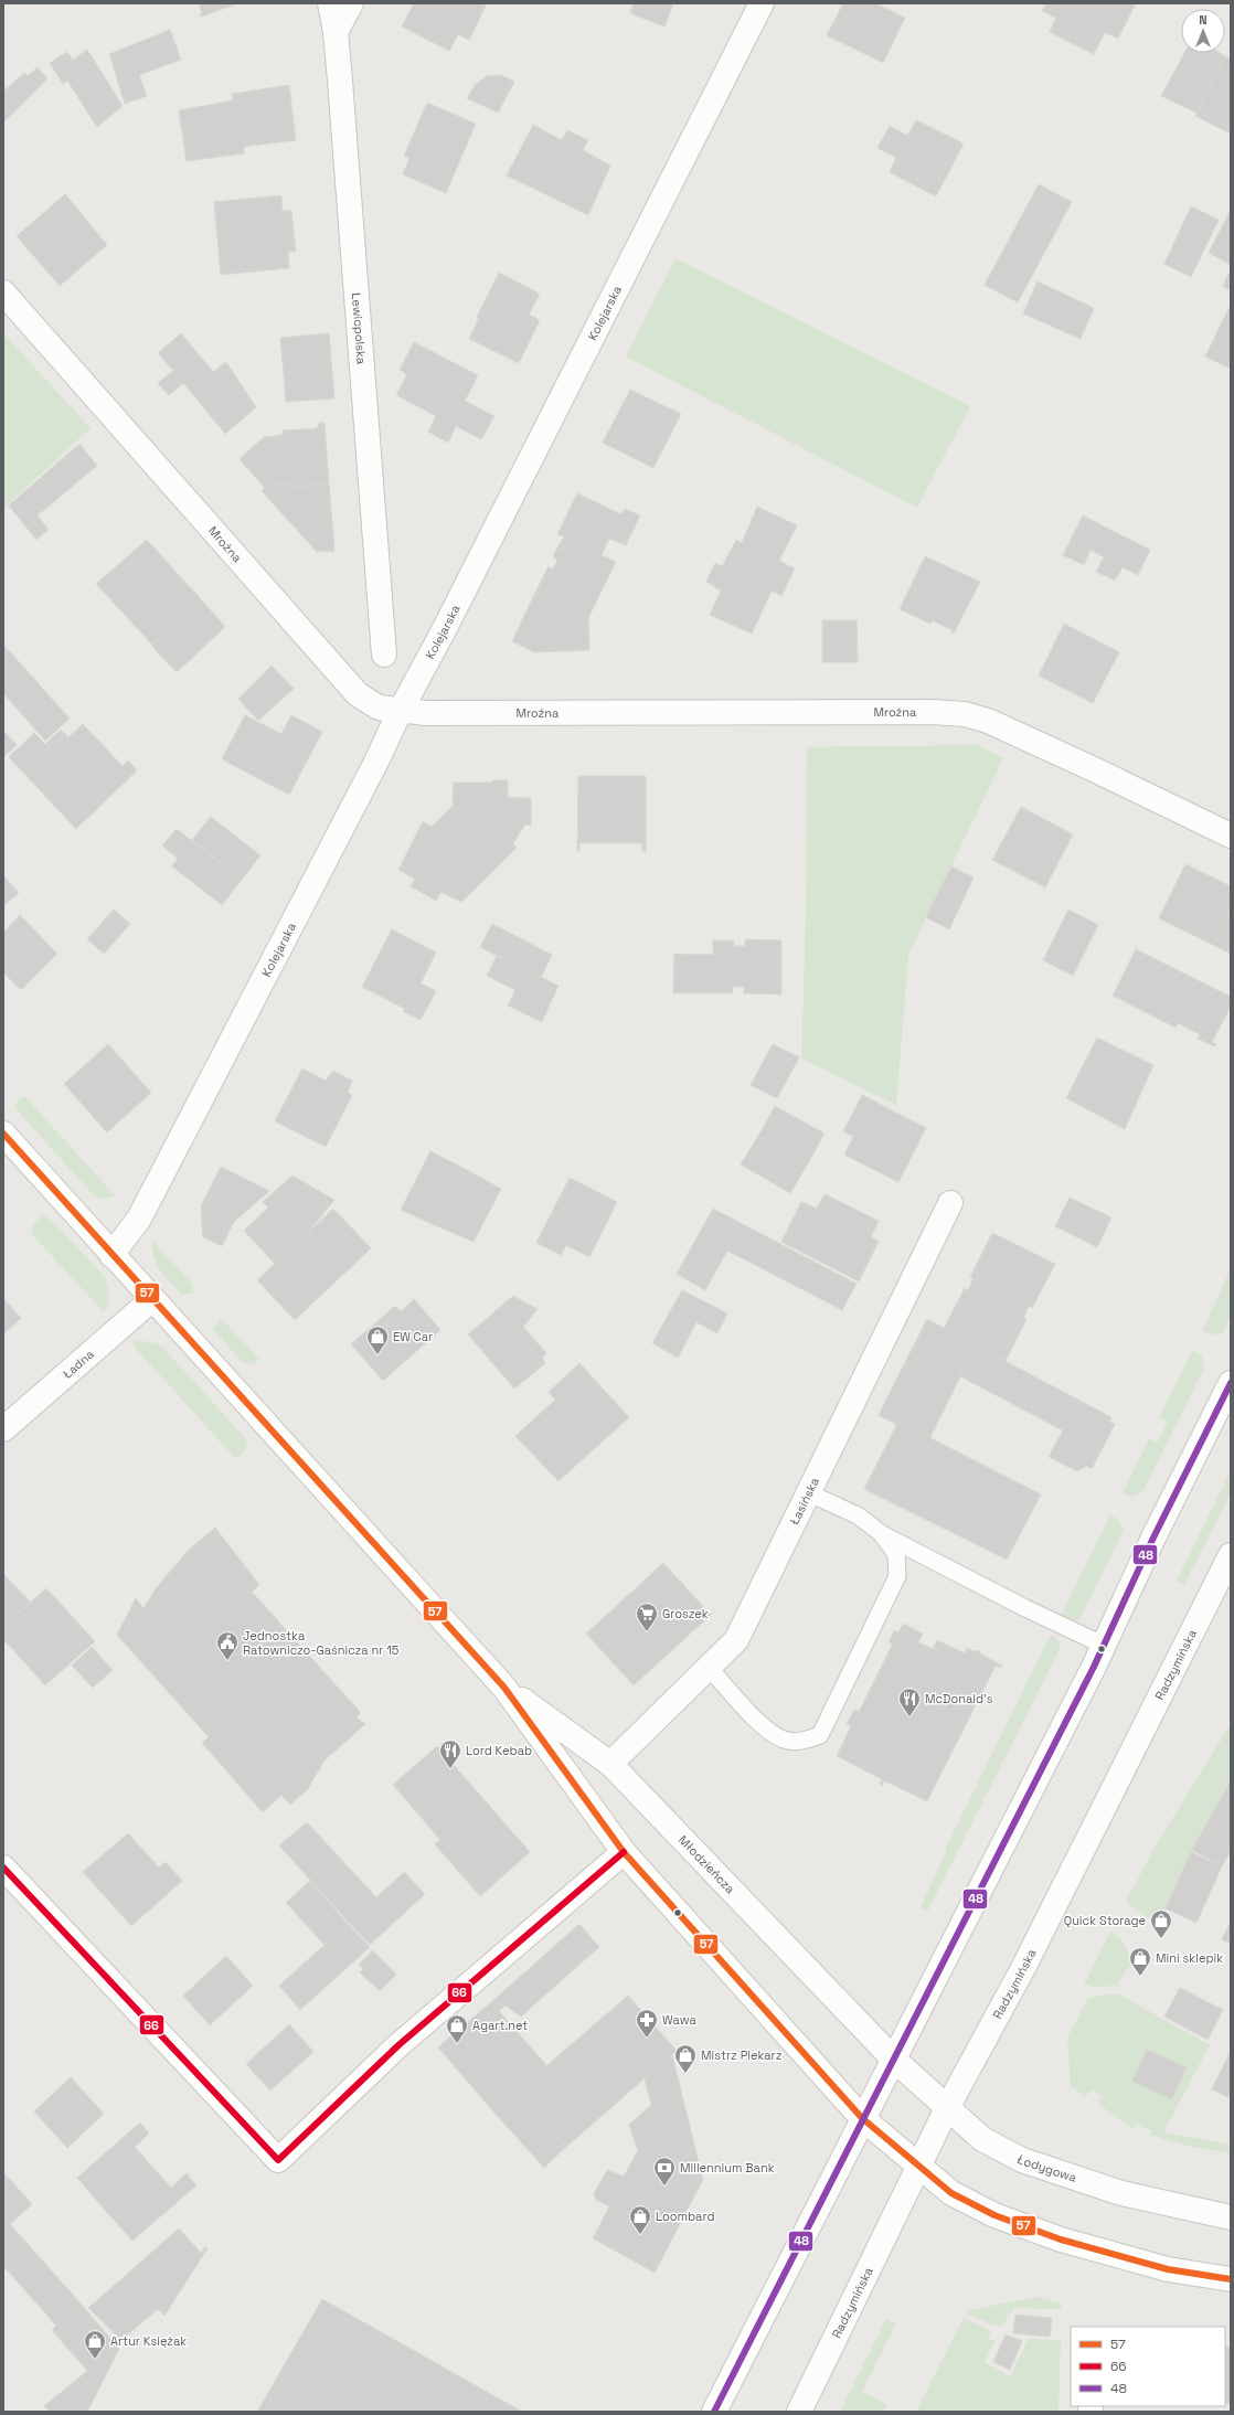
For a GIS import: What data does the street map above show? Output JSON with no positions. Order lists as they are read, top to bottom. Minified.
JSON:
{"streets":{"street":["Kolejarska","Lewicpolska","Mroźna","Ładna","Łasińska","Radzymińska","Młodzieńcza","Łodygowa"]},"crossings":[["Kolejarska","Mroźna"],["Kolejarska","Młodzieńcza"],["Ładna","Młodzieńcza"],["Łasińska","Młodzieńcza"],["Radzymińska","Młodzieńcza"],["Radzymińska","Łodygowa"],["Młodzieńcza","Łodygowa"]],"places":{"shop":["EW Car","Quick Storage","Mini sklepik","Agart.net","Mistrz Piekarz","Loombard","Artur Księżak"],"supermarket":["Groszek"],"public building":["Jednostka Ratowniczo-Gaśnicza nr 15"],"restaurant":["McDonald's","Lord Kebab"],"pharmacy":["Wawa"],"bank":["Millennium Bank"]},"lines":["transit line 57","transit line 48","transit line 66"],"legend":["57","66","48"],"north":"top"}
